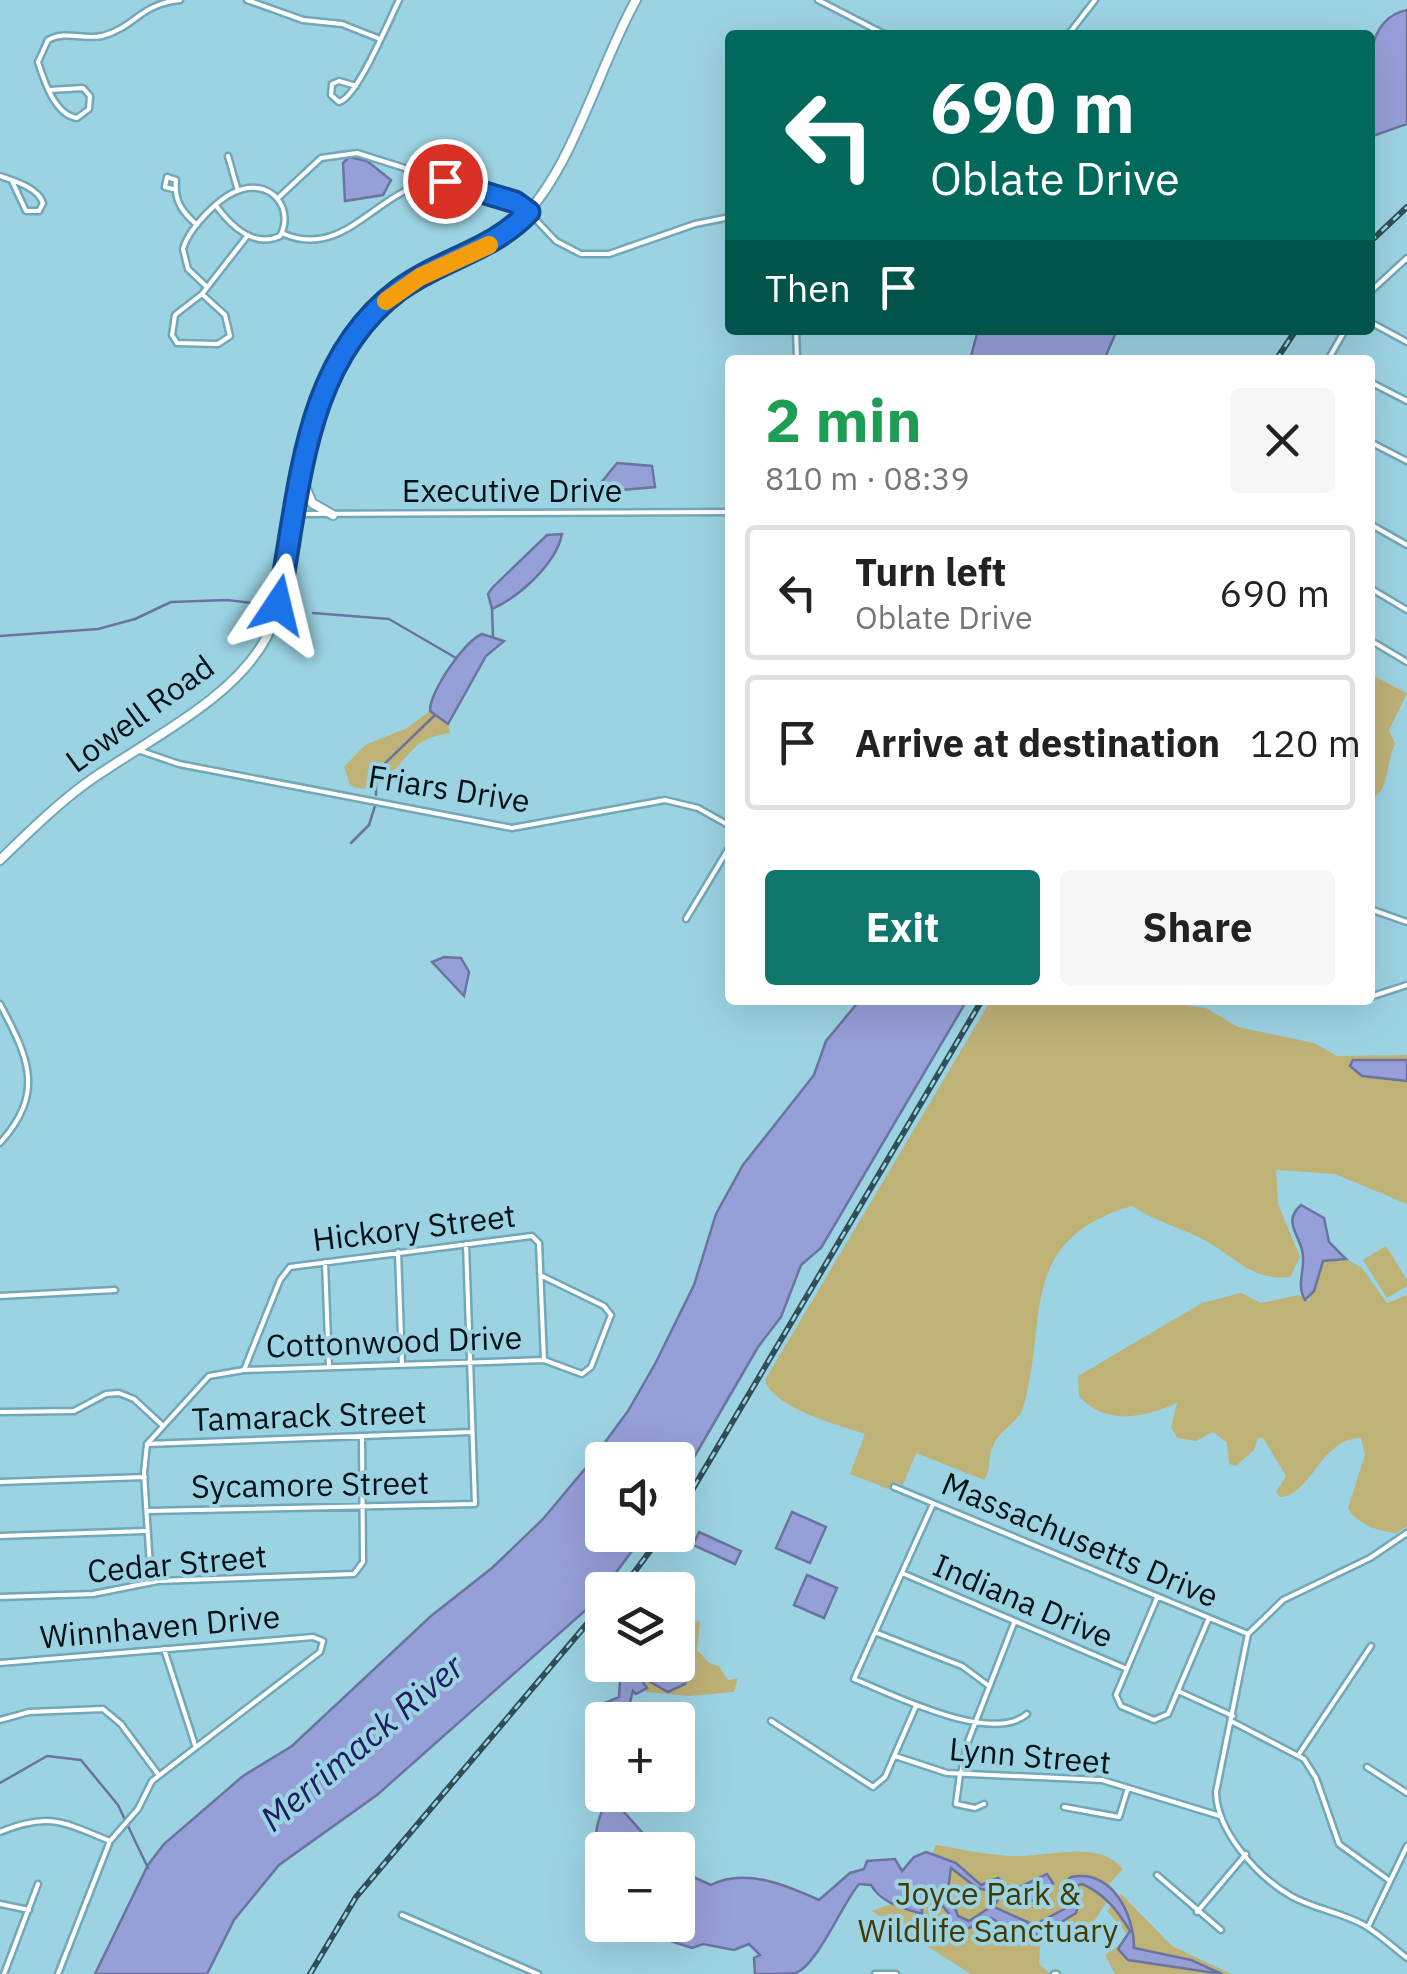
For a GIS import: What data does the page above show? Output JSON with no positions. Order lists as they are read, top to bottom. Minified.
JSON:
{"streets":{"main road":["Lowell Road"],"street":["Executive Drive","Friars Drive","Hickory Street","Cottonwood Drive","Tamarack Street","Sycamore Street","Massachusetts Drive","Cedar Street","Indiana Drive","Winnhaven Drive","Lynn Street"]},"crossings":[["Executive Drive","Lowell Road"],["Lowell Road","Friars Drive"],["Hickory Street","Cottonwood Drive"],["Cottonwood Drive","Tamarack Street"],["Tamarack Street","Sycamore Street"],["Sycamore Street","Cedar Street"]],"water":["Merrimack River"],"parks":["Joyce Park & Wildlife Sanctuary"],"page":{"turn":["690 m","Oblate Drive"],"then":"Then","heading":["2 min","810 m · 08:39"],"list":[{"name":"Turn left","note":"Oblate Drive","value":"690 m"},{"name":"Arrive at destination","value":"120 m"}],"buttons":["Exit","Share"],"map_buttons":["+","−"]}}
